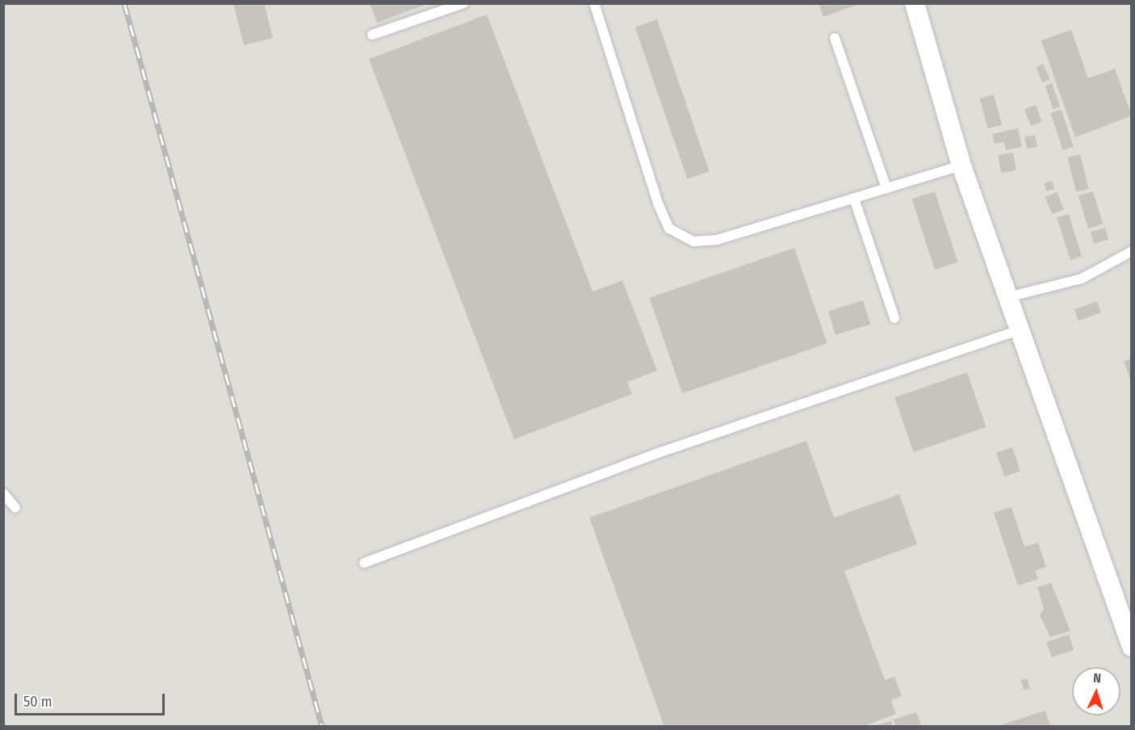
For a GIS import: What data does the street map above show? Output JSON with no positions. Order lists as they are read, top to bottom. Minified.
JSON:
{"scale_bar":"50 m","north":"top"}
